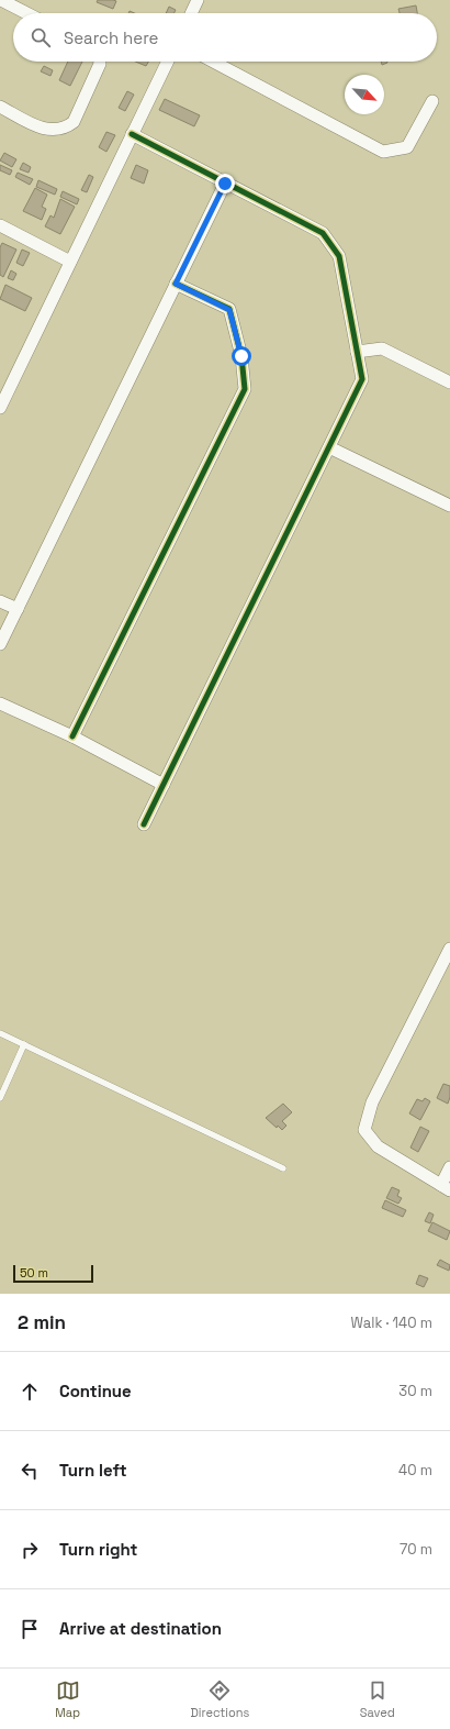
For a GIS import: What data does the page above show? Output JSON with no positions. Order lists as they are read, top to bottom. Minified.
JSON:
{"scale_bar":"50 m","north":"bottom right","page":{"search":"Search here","scale":"50 m","heading":["2 min","Walk · 140 m"],"list":[["Continue","30 m"],["Turn left","40 m"],["Turn right","70 m"],"Arrive at destination"],"nav":["Map","Directions","Saved"]}}
